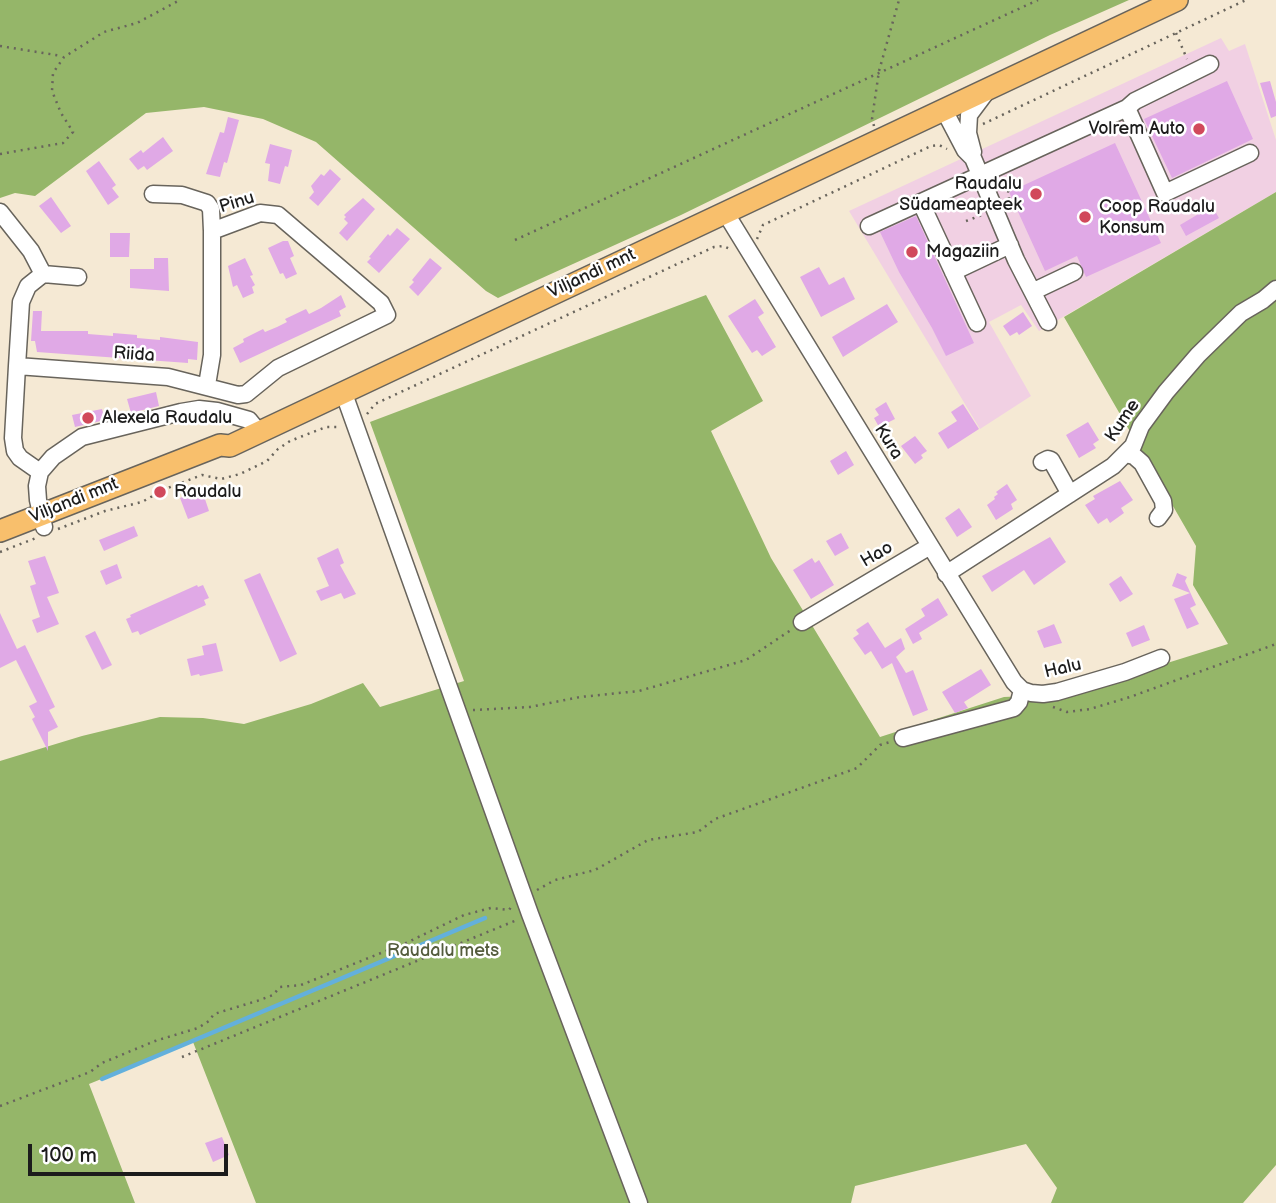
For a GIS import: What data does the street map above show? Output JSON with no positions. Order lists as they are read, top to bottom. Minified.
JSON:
{"streets":{"main road":["Viljandi mnt"],"street":["Pinu","Riida","Kume","Kura","Hao","Halu"]},"crossings":[["Pinu","Riida"],["Viljandi mnt","Kura"],["Kume","Kura"],["Kura","Hao"],["Kura","Halu"]],"parks":["Raudalu mets"],"places":["Volrem Auto","Raudalu Südameapteek","Coop Raudalu Konsum","Magaziin","Alexela Raudalu","Raudalu"],"scale_bar":"100 m"}
